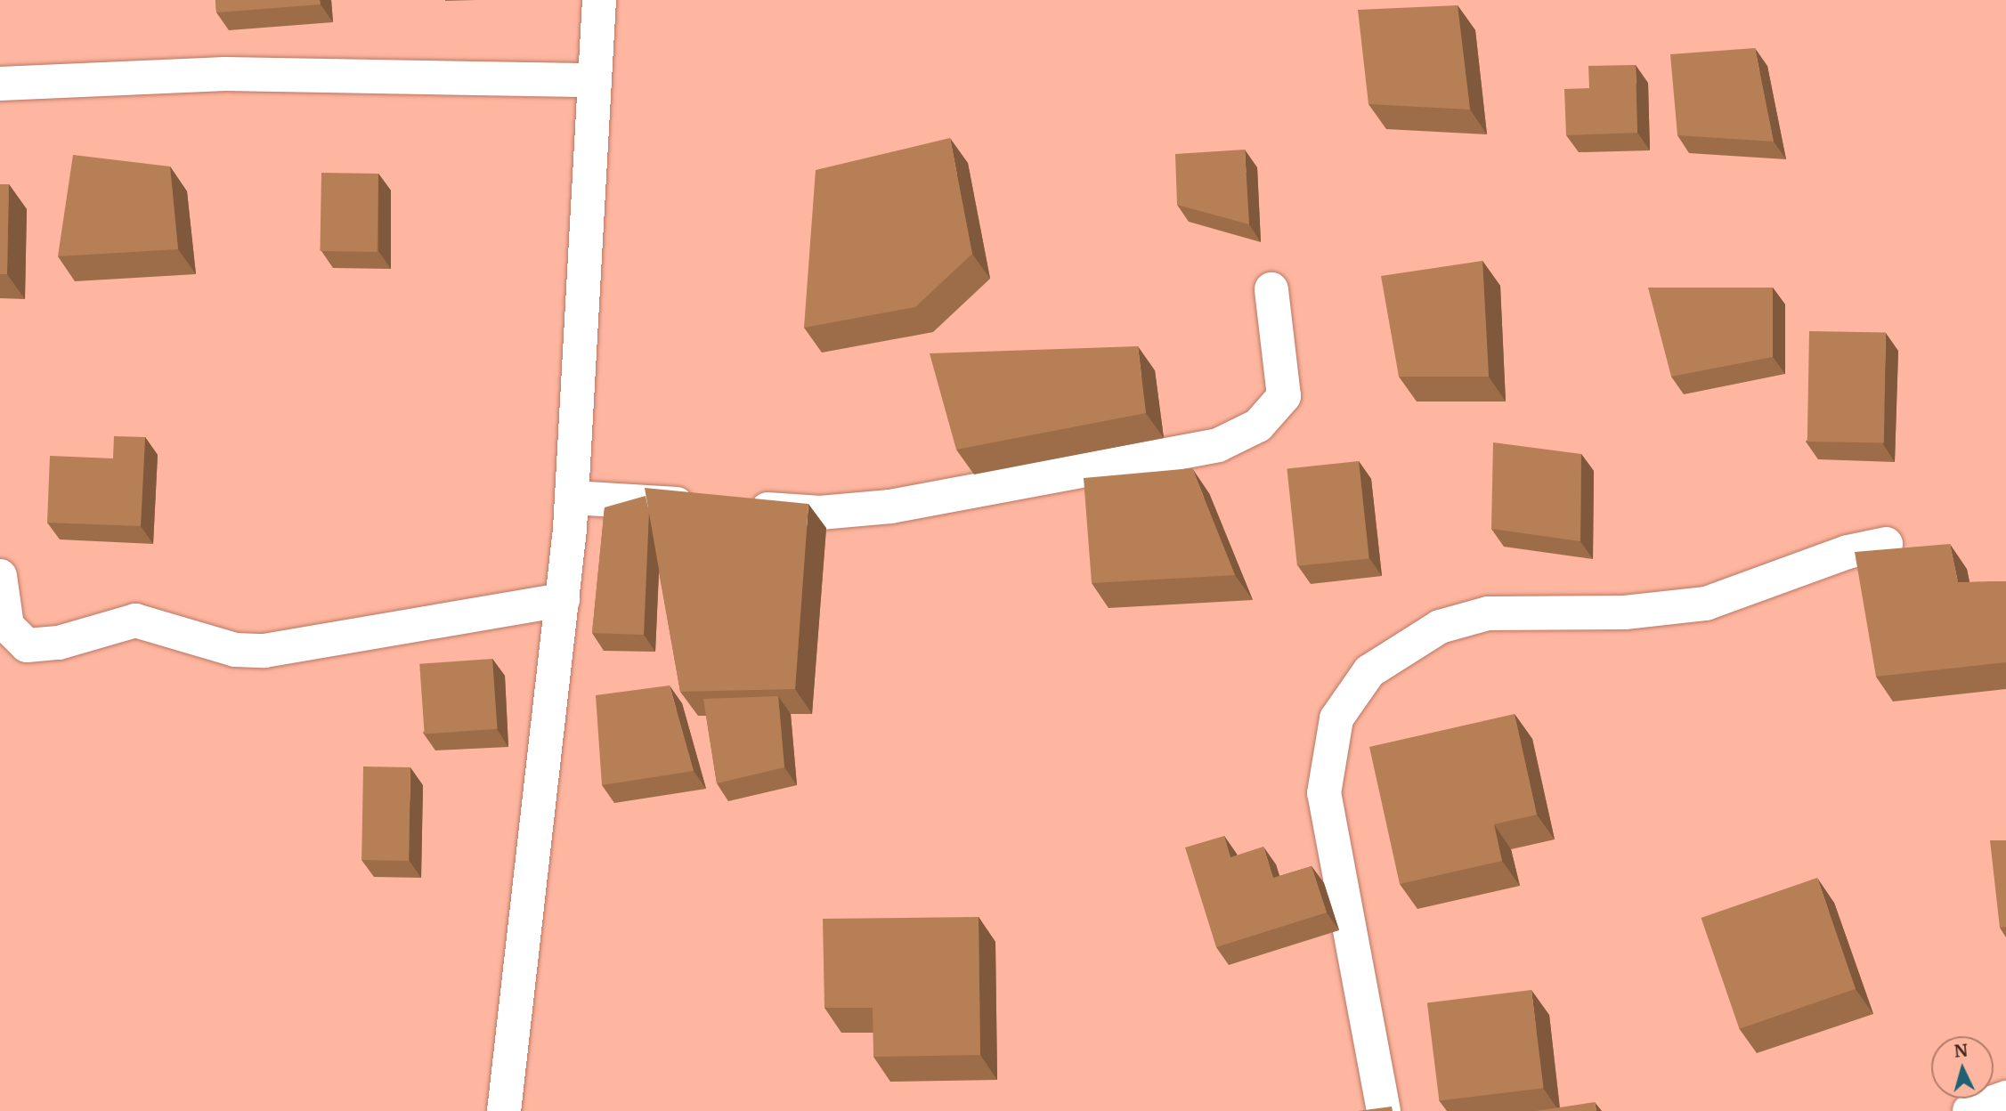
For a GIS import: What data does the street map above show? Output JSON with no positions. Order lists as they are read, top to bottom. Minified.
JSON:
{"north":"top"}
